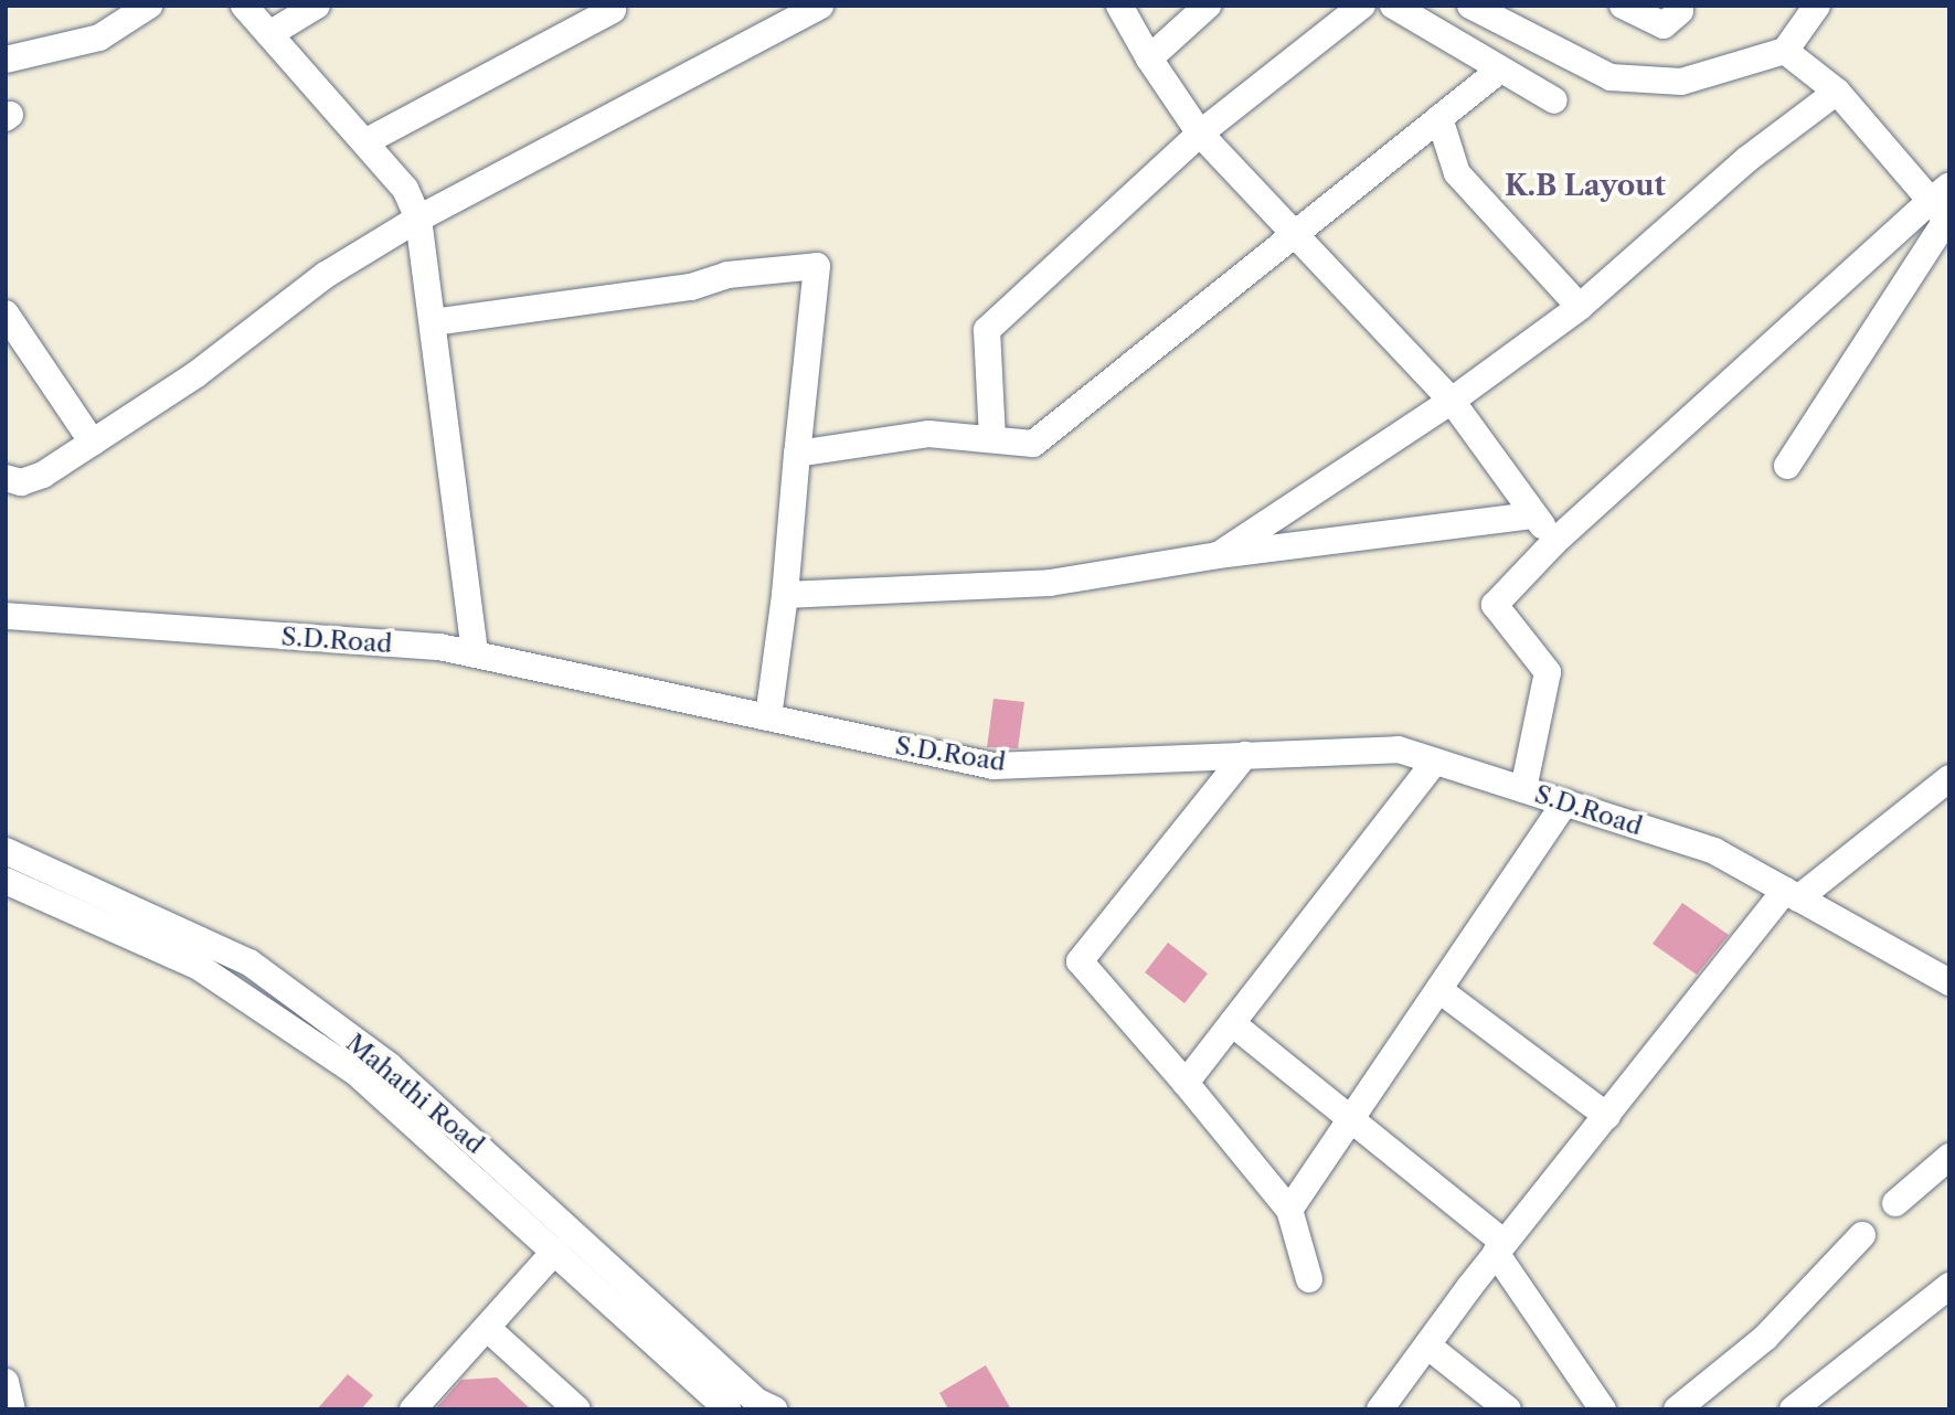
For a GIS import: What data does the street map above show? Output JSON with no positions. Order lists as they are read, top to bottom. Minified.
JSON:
{"streets":{"street":["S.D.Road","Mahathi Road"]},"districts":["K.B Layout"]}
